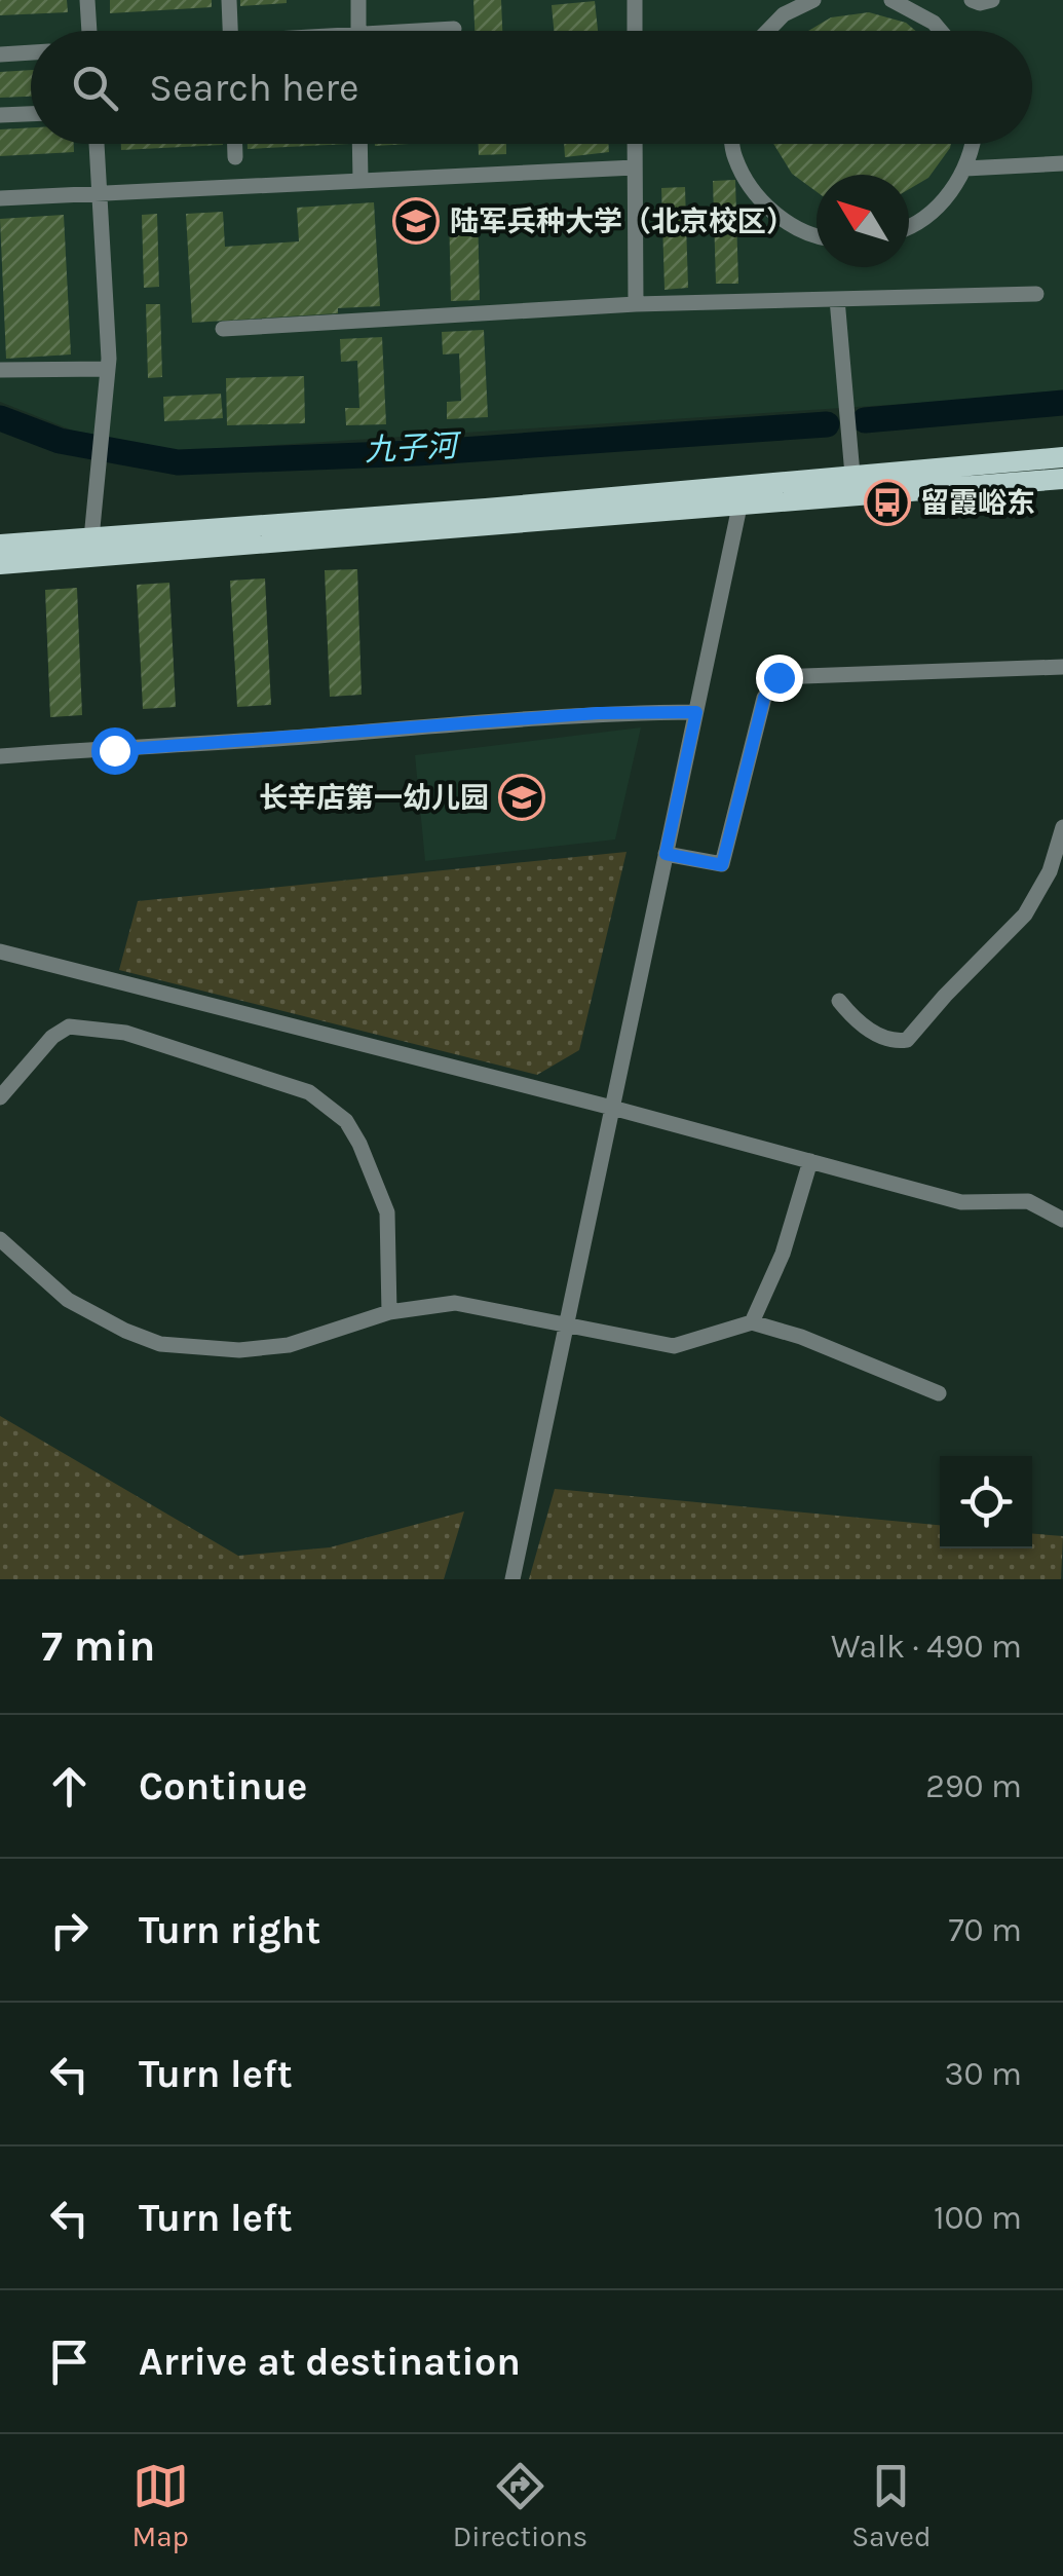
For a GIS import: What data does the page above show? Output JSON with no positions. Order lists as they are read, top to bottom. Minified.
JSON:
{"water":["九子河"],"places":{"school or university":["陆军兵种大学（北京校区）","长辛店第一幼儿园"],"bus stop":["留霞峪东"]},"north":"top left","page":{"search":"Search here","heading":["7 min","Walk · 490 m"],"list":[["Continue","290 m"],["Turn right","70 m"],["Turn left","30 m"],["Turn left","100 m"],"Arrive at destination"],"nav":["Map","Directions","Saved"]}}
